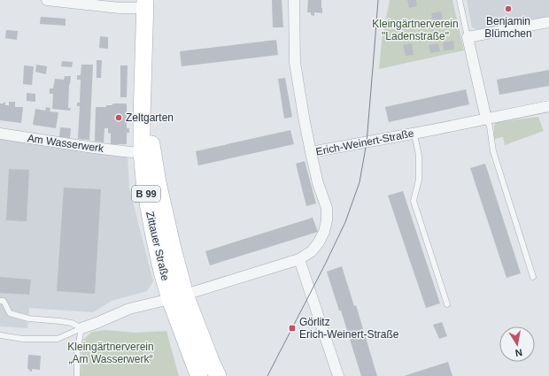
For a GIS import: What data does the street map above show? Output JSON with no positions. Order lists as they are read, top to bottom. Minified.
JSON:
{"streets":{"main road":["B 99","Zittauer Straße"],"street":["Erich-Weinert-Straße","Am Wasserwerk"]},"crossings":[["Erich-Weinert-Straße","Zittauer Straße"],["Am Wasserwerk","Zittauer Straße"]],"parks":["Kleingärtnerverein \"Ladenstraße\"","Kleingärtnerverein „Am Wasserwerk“"],"places":{"other":["Benjamin Blümchen","Zeltgarten"],"transit":["Görlitz Erich-Weinert-Straße"]},"north":"bottom"}
